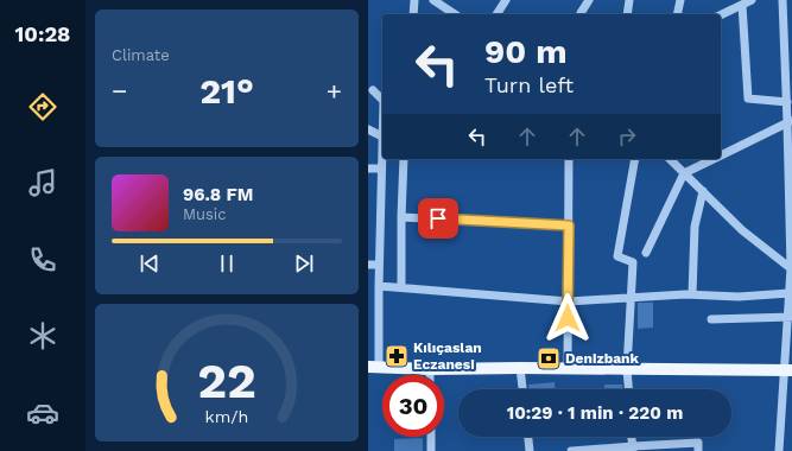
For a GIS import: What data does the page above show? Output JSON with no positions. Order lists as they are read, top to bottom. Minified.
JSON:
{"places":{"pharmacy":["Kılıçaslan Eczanesi"],"bank":["Denizbank"]},"page":{"tabs":"10:28","tile":"Climate","turn":["90 m","Turn left"],"heat":["−","21°","+"],"song":["96.8 FM","Music"],"limit":"30","trip":"10:29 · 1 min · 220 m","gauge":["22","km/h"]}}
